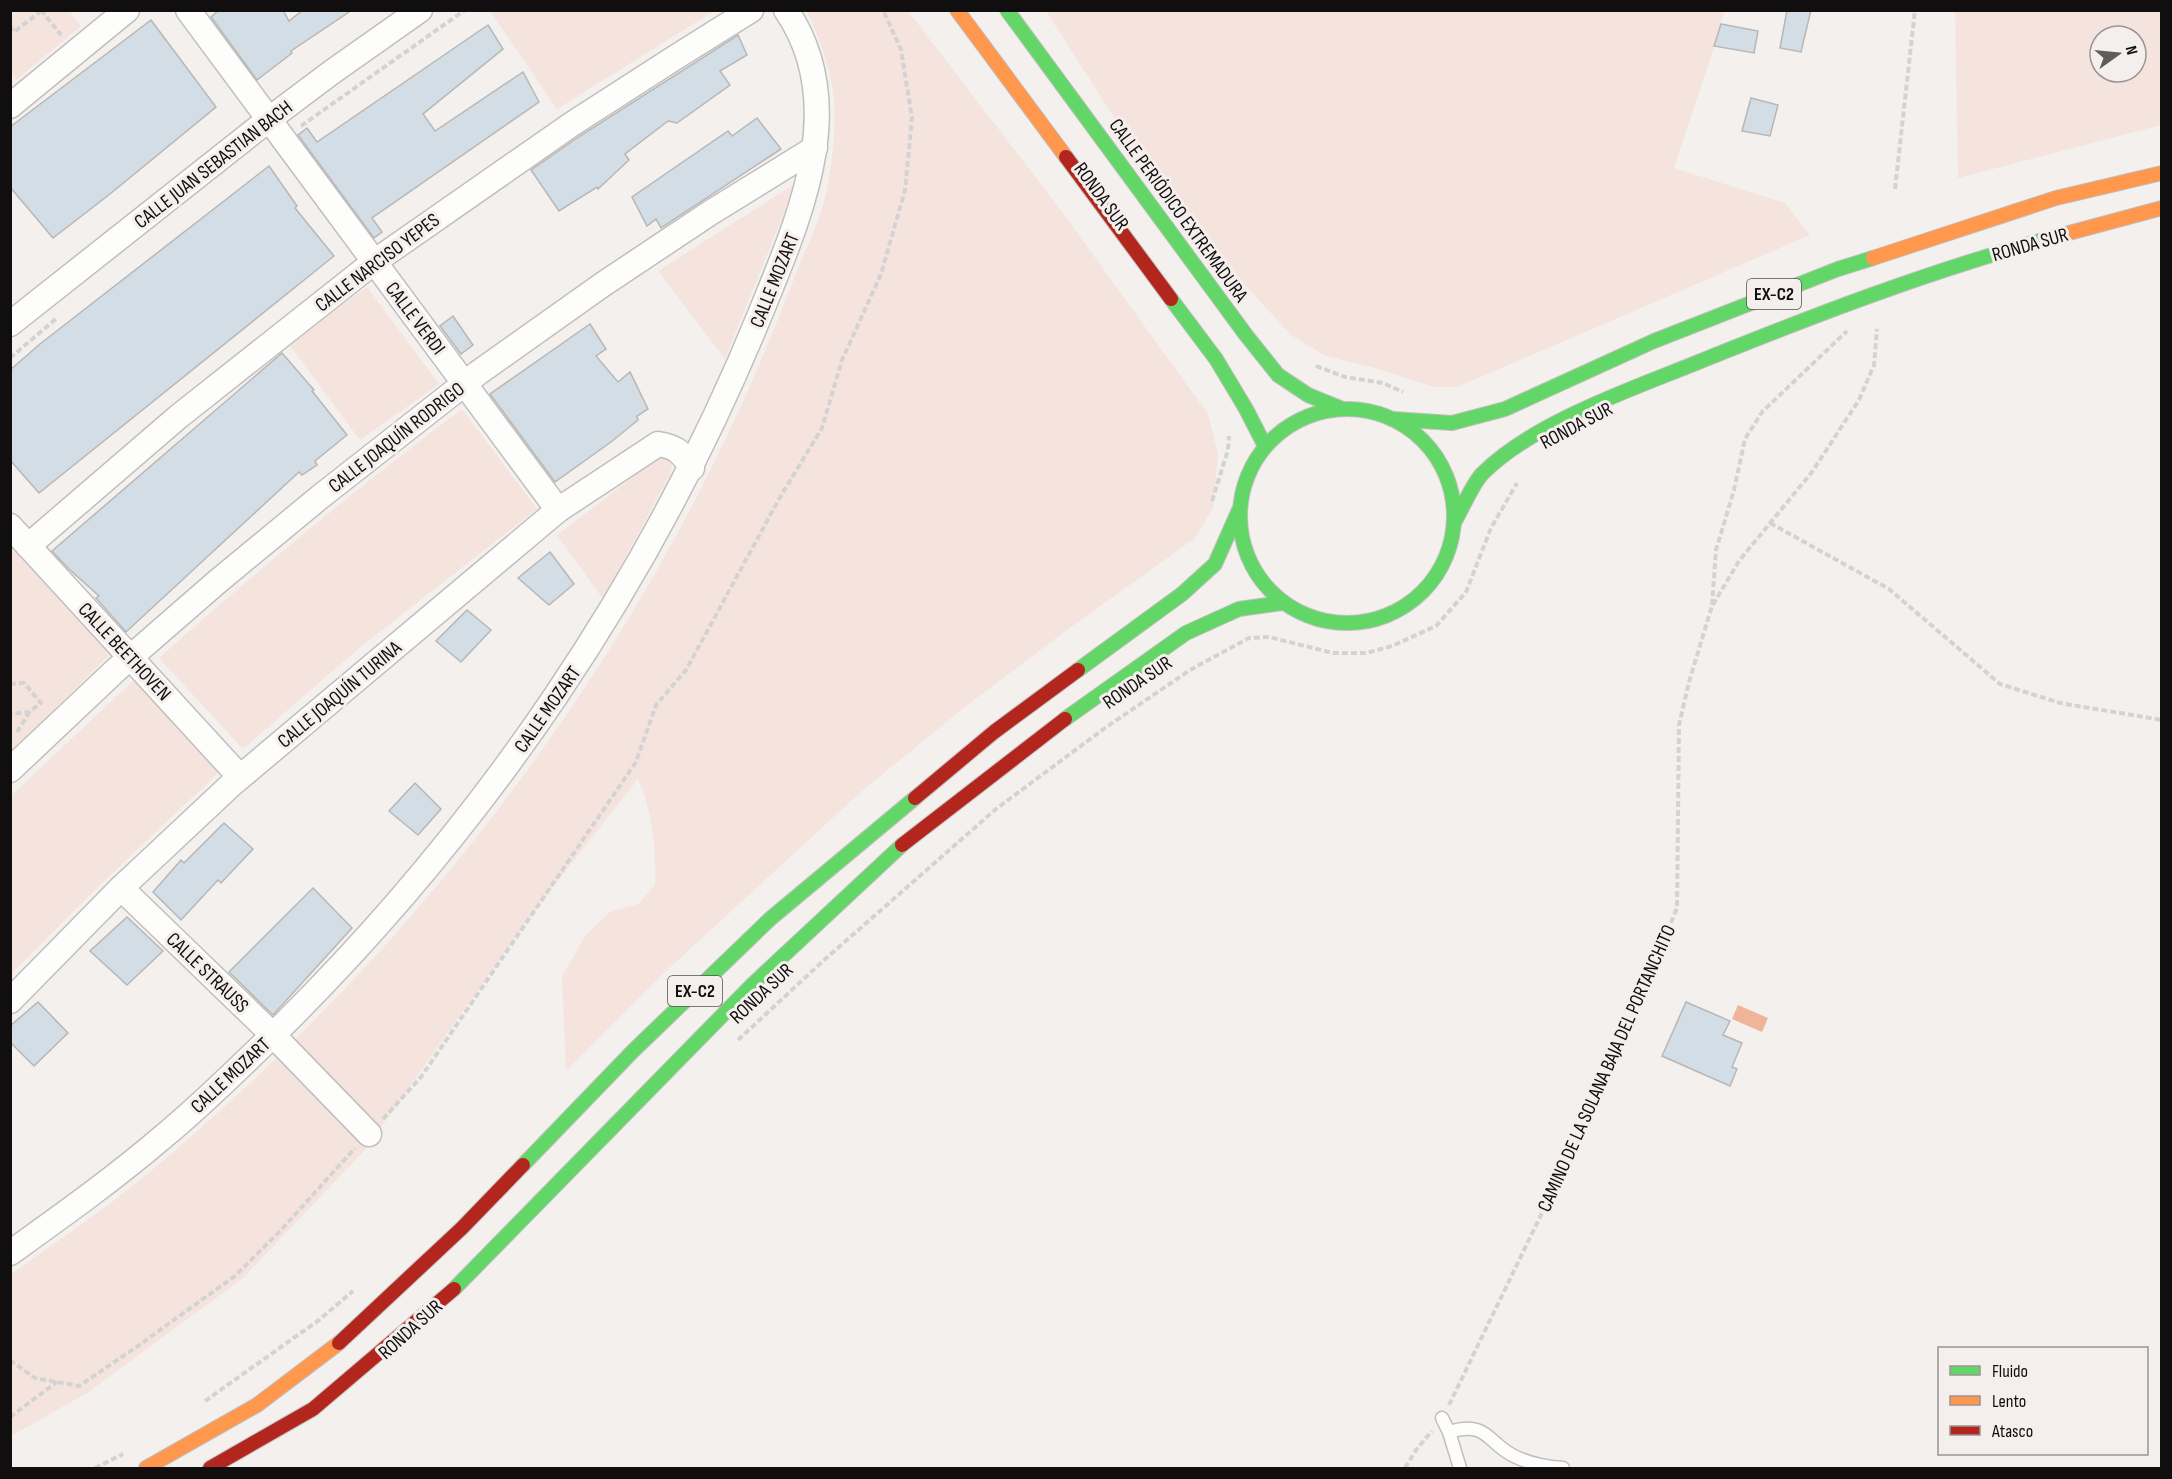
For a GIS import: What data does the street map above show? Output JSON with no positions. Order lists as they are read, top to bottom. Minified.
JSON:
{"streets":{"main road":["RONDA SUR","CALLE PERIÓDICO EXTREMADURA","EX-C2"],"street":["CALLE JUAN SEBASTIAN BACH","CALLE NARCISO YEPES","CALLE MOZART","CALLE VERDI","CALLE JOAQUÍN RODRIGO","CALLE BEETHOVEN","CALLE JOAQUÍN TURINA","CALLE STRAUSS"],"path":["CAMINO DE LA SOLANA BAJA DEL PORTANCHITO"]},"crossings":[["CALLE JUAN SEBASTIAN BACH","CALLE VERDI"],["RONDA SUR","EX-C2"],["CALLE PERIÓDICO EXTREMADURA","EX-C2"],["CALLE NARCISO YEPES","CALLE VERDI"],["CALLE NARCISO YEPES","CALLE BEETHOVEN"],["CALLE MOZART","CALLE JOAQUÍN RODRIGO"],["CALLE MOZART","CALLE JOAQUÍN TURINA"],["CALLE MOZART","CALLE STRAUSS"],["CALLE VERDI","CALLE JOAQUÍN RODRIGO"],["CALLE VERDI","CALLE JOAQUÍN TURINA"],["CALLE JOAQUÍN RODRIGO","CALLE BEETHOVEN"],["CALLE BEETHOVEN","CALLE JOAQUÍN TURINA"],["CALLE JOAQUÍN TURINA","CALLE STRAUSS"]],"legend":["Fluido","Lento","Atasco"],"north":"right"}
